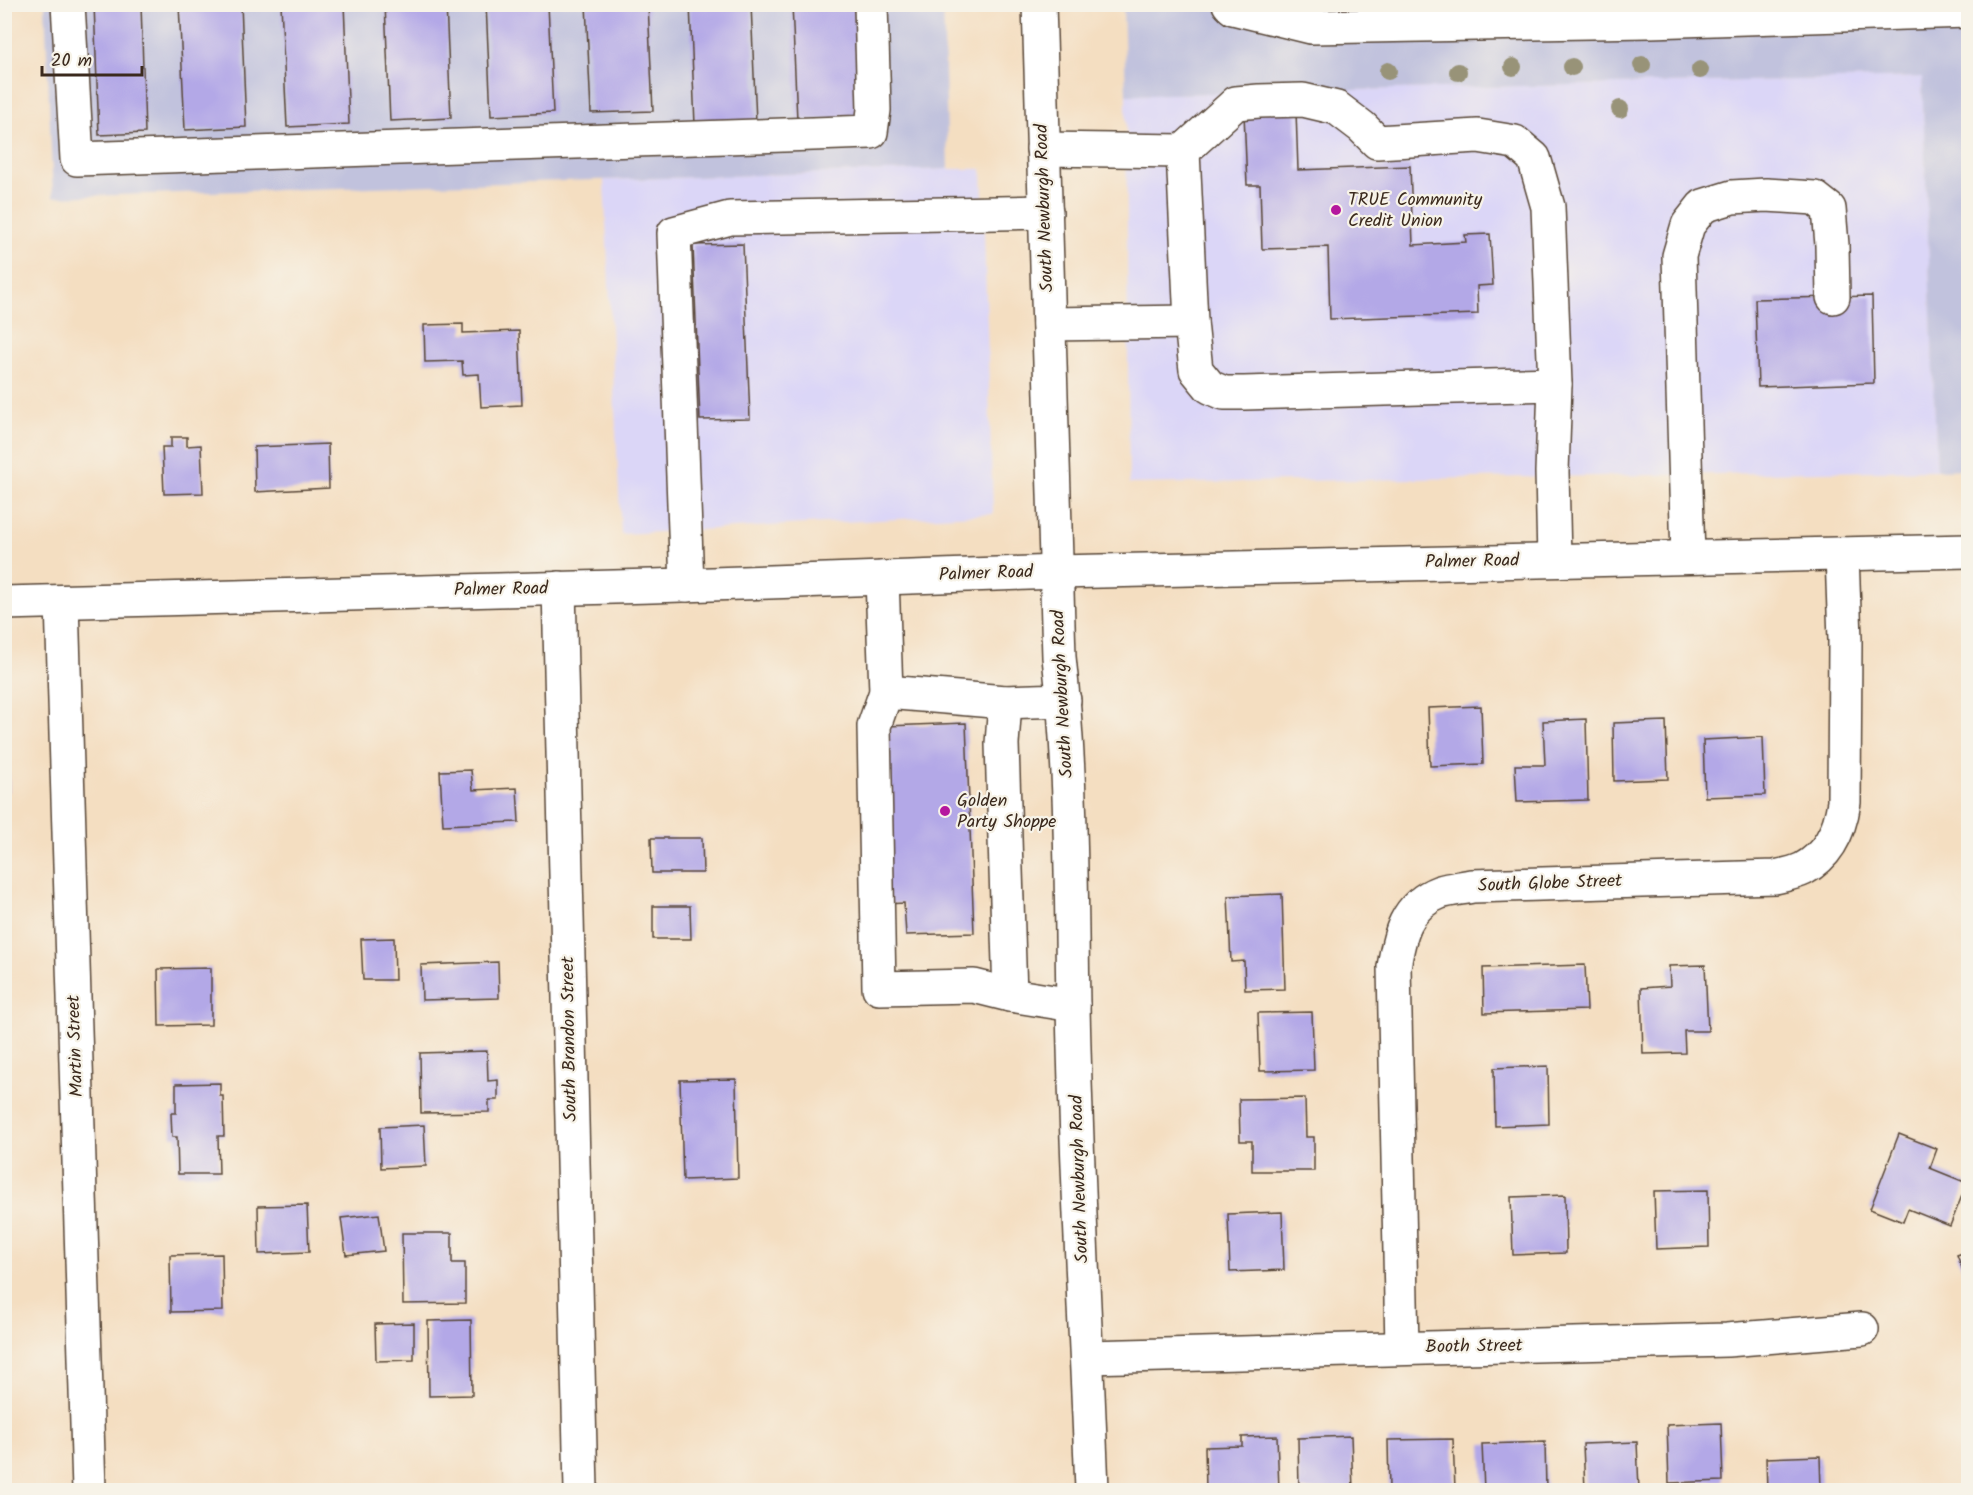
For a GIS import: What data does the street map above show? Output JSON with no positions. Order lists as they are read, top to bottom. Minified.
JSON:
{"streets":{"street":["South Newburgh Road","Palmer Road","South Globe Street","South Brandon Street","Martin Street","Booth Street"]},"crossings":[["South Newburgh Road","Palmer Road"],["South Newburgh Road","Booth Street"],["Palmer Road","South Globe Street"],["Palmer Road","South Brandon Street"],["Palmer Road","Martin Street"],["South Globe Street","Booth Street"]],"places":["TRUE Community Credit Union","Golden Party Shoppe"],"scale_bar":"20 m"}
